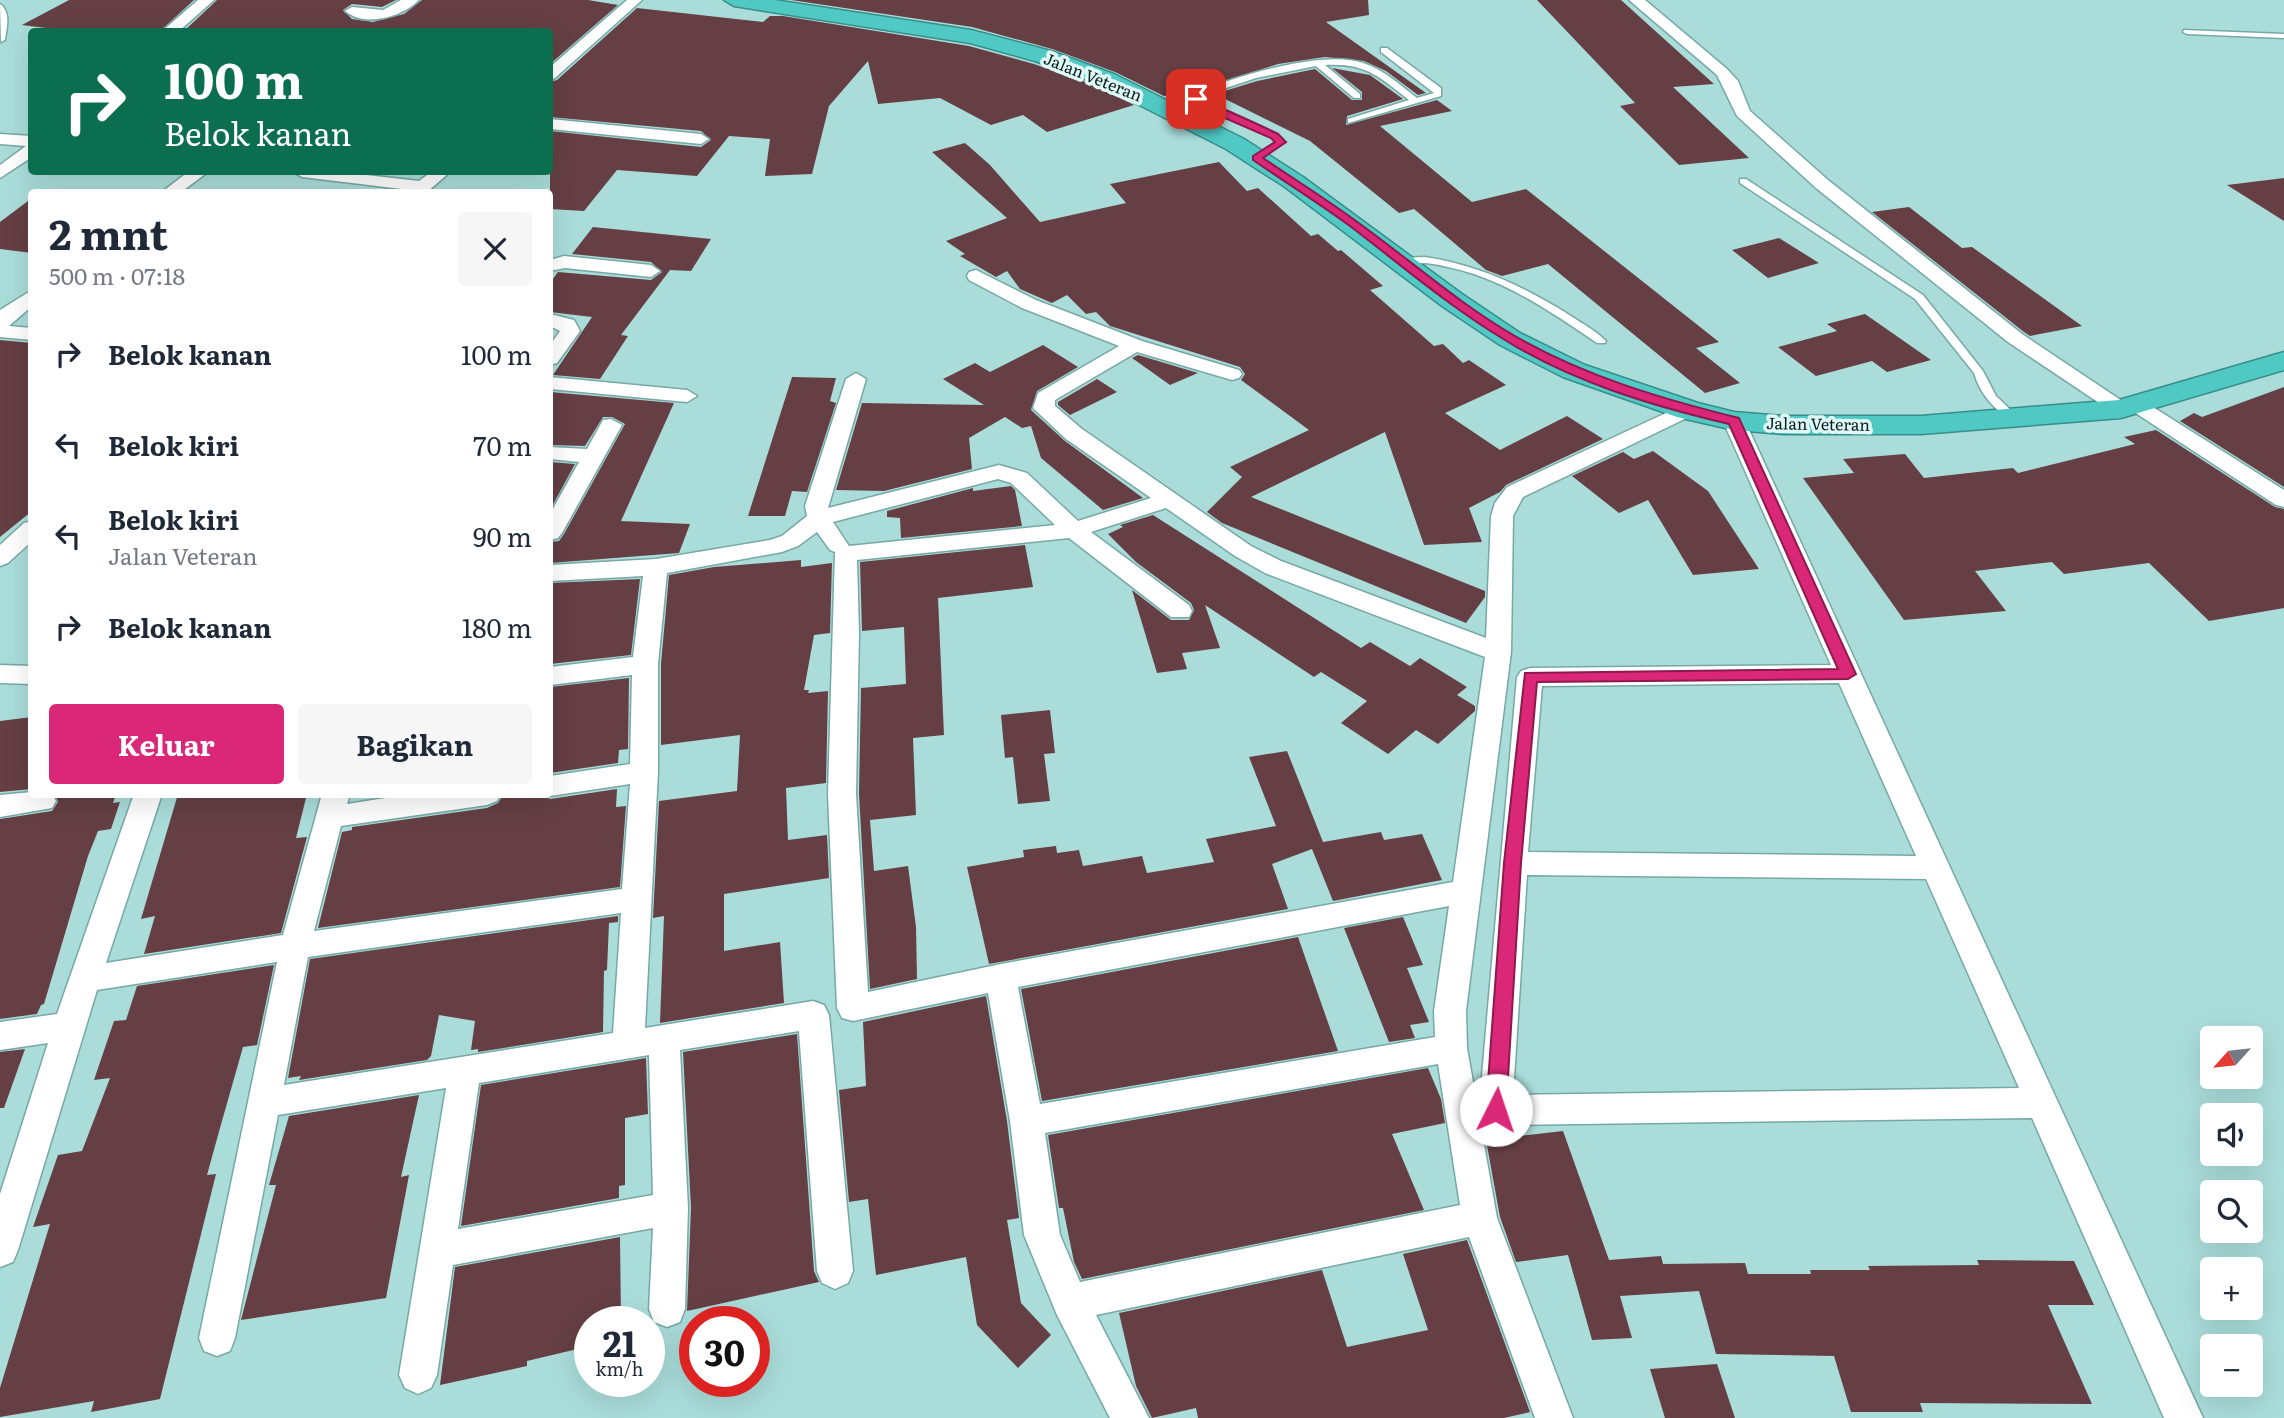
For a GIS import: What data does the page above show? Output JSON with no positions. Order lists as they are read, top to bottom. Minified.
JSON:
{"streets":{"highway":["Jalan Veteran"]},"north":"bottom left","page":{"turn":["100 m","Belok kanan"],"heading":["2 mnt","500 m · 07:18"],"list":[{"name":"Belok kanan","value":"100 m"},{"name":"Belok kiri","value":"70 m"},{"name":"Belok kiri","note":"Jalan Veteran","value":"90 m"},{"name":"Belok kanan","value":"180 m"}],"buttons":["Keluar","Bagikan"],"map_buttons":["+","−"],"speed":"21 km/h","limit":"30"}}
